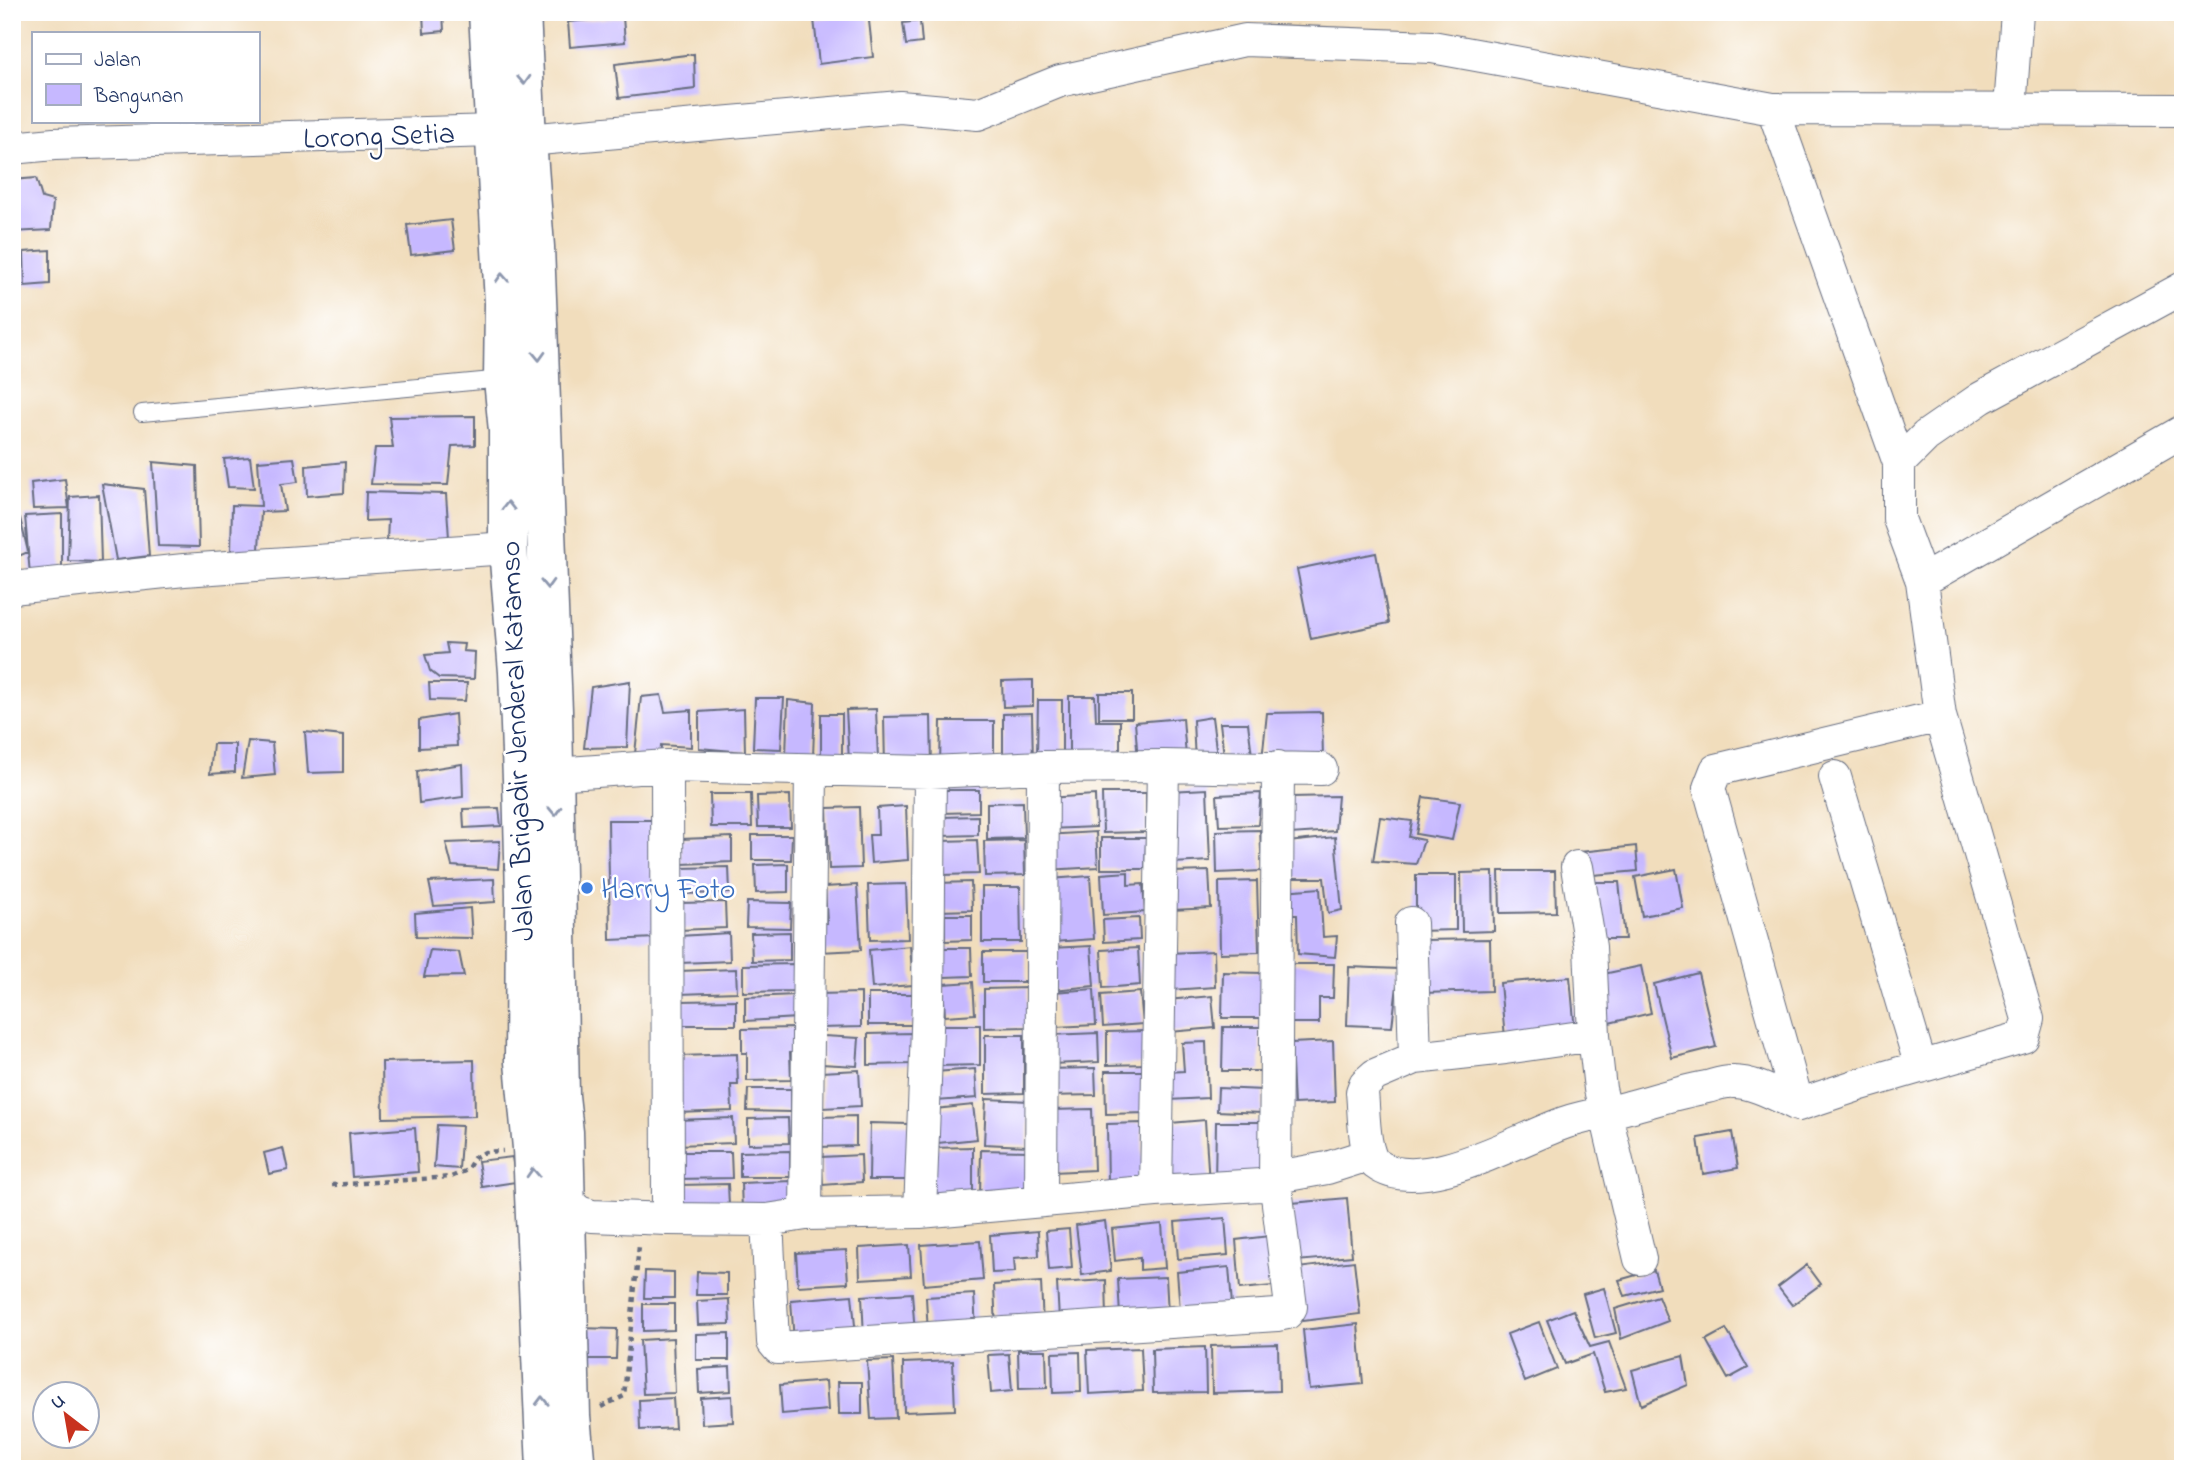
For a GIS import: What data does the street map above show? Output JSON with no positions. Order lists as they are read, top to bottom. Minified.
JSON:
{"streets":{"main road":["Jalan Brigadir Jenderal Katamso"],"street":["Lorong Setia"]},"crossings":[["Lorong Setia","Jalan Brigadir Jenderal Katamso"]],"places":["Harry Foto"],"legend":["Jalan","Bangunan"],"north":"top left"}
